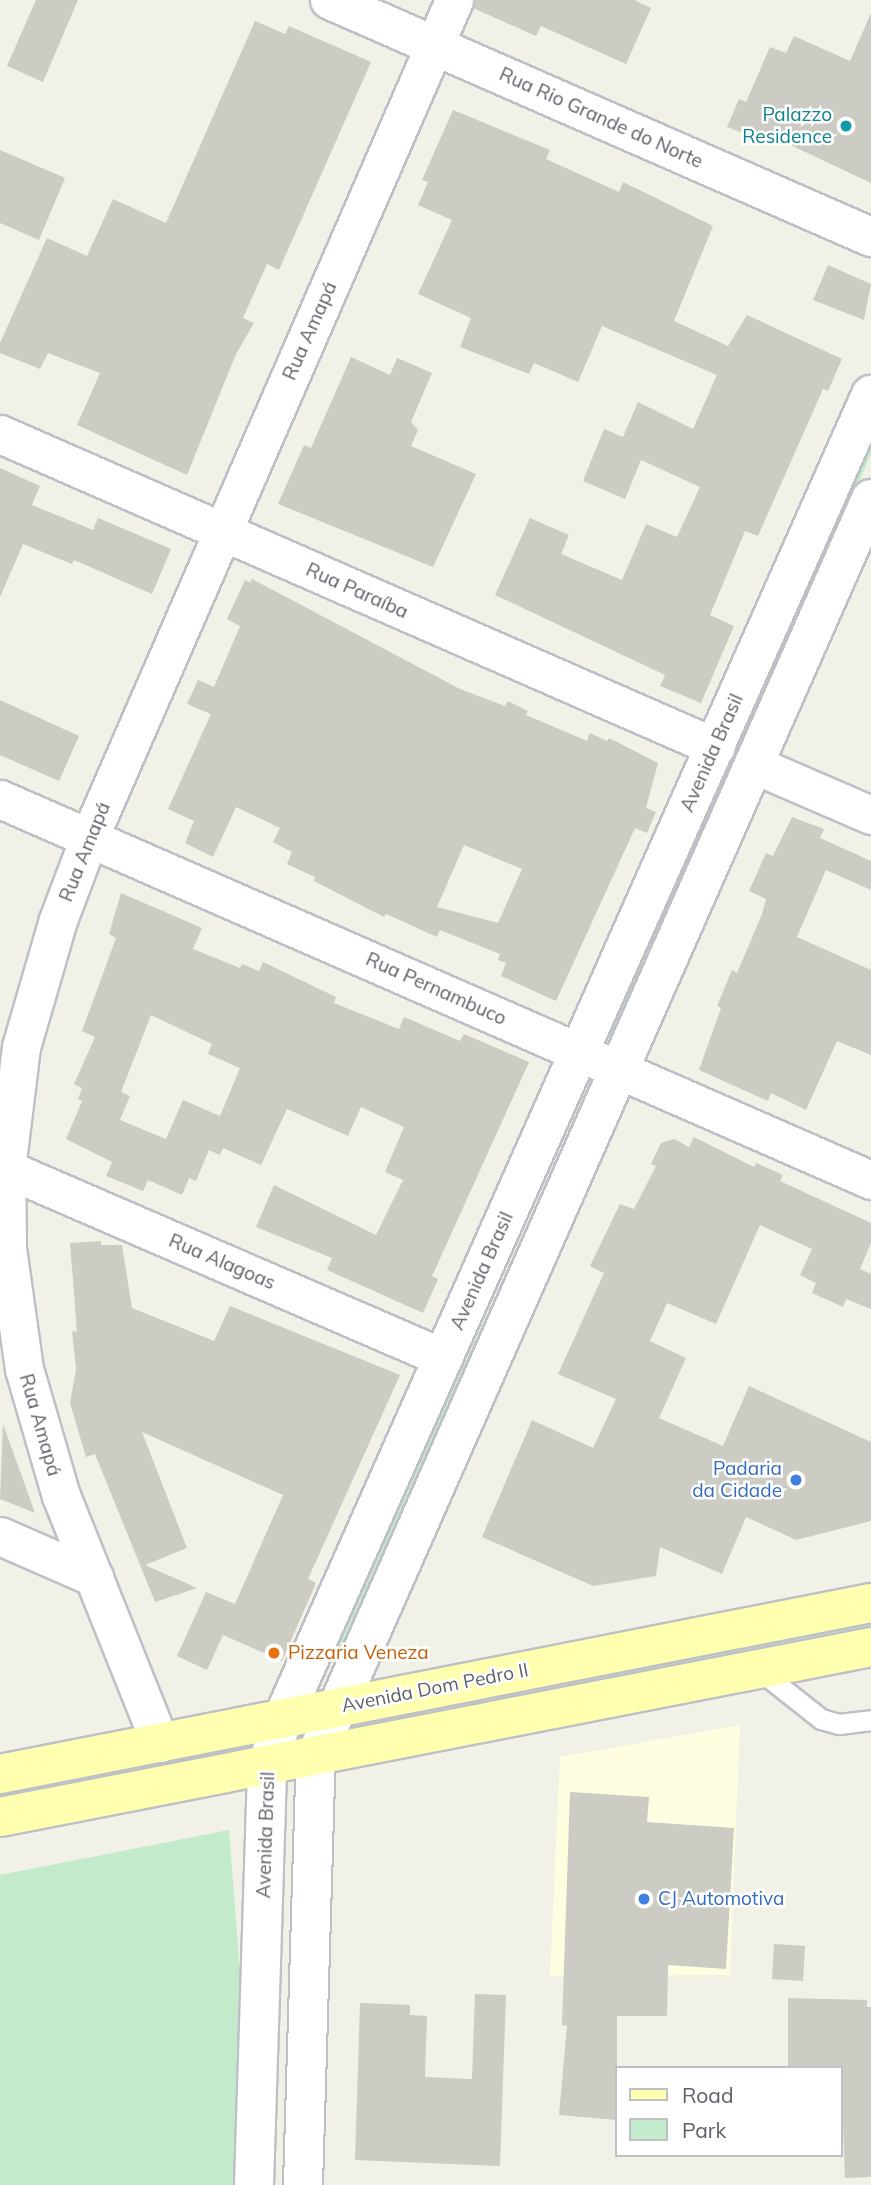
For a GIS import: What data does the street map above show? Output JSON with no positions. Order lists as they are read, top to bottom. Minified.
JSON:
{"streets":{"main road":["Rua Rio Grande do Norte","Avenida Brasil","Avenida Dom Pedro II"],"street":["Rua Amapá","Rua Paraíba","Rua Pernambuco","Rua Alagoas"]},"crossings":[["Rua Rio Grande do Norte","Rua Amapá"],["Rua Amapá","Rua Paraíba"],["Rua Amapá","Rua Pernambuco"],["Rua Amapá","Rua Alagoas"],["Rua Amapá","Avenida Dom Pedro II"],["Rua Paraíba","Avenida Brasil"],["Avenida Brasil","Rua Pernambuco"],["Avenida Brasil","Rua Alagoas"],["Avenida Brasil","Avenida Dom Pedro II"]],"places":["Palazzo Residence","Padaria da Cidade","Pizzaria Veneza","CJ Automotiva"],"legend":["Road","Park"]}
